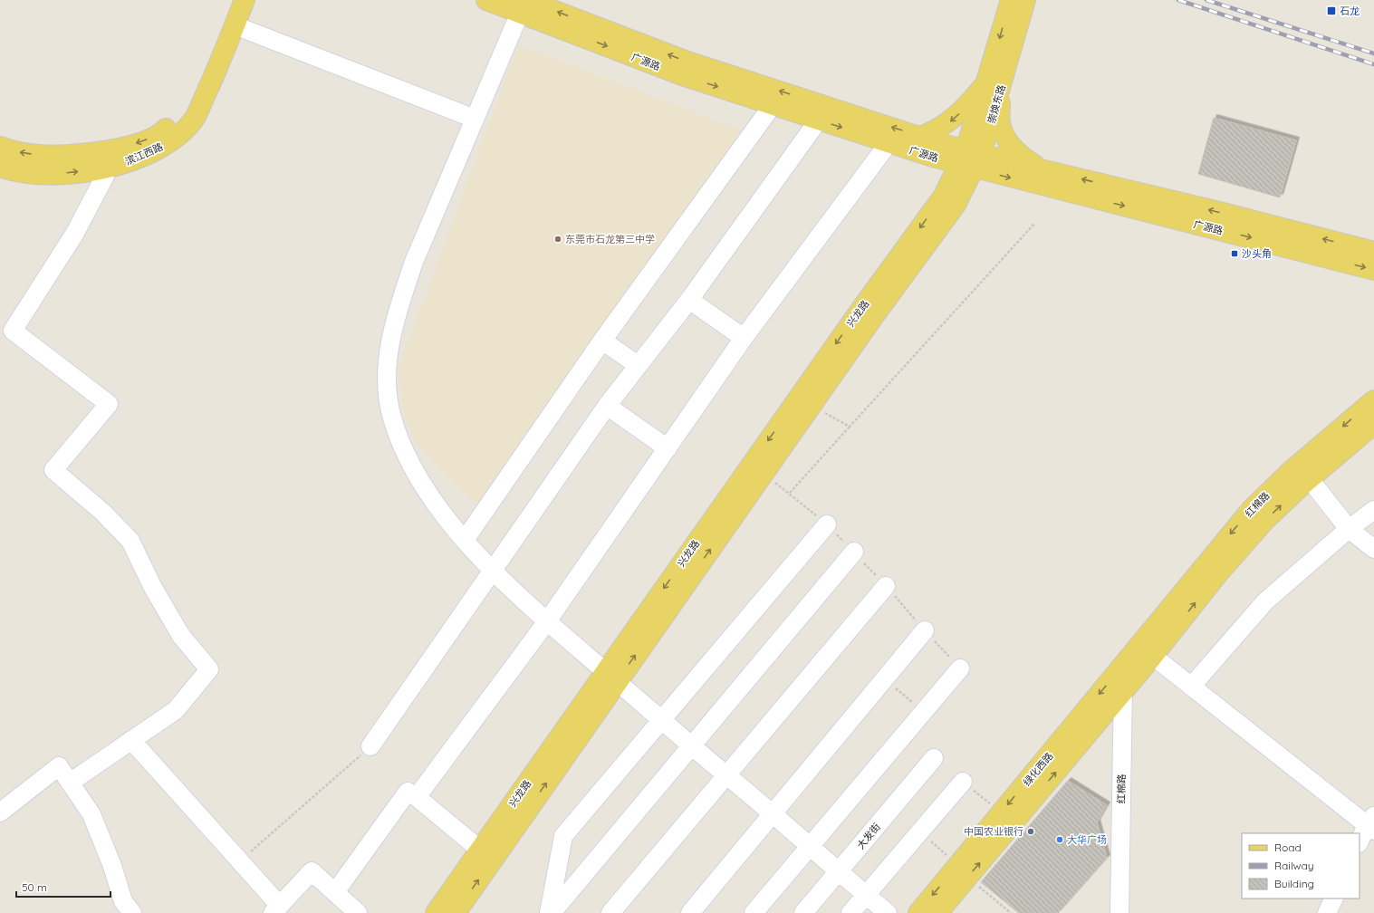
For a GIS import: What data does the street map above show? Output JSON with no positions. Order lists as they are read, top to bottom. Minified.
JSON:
{"streets":{"main road":["广源路","崇焕东路","滨江西路","兴龙路","红棉路","绿化西路"],"street":["大发街"]},"crossings":[["广源路","崇焕东路"],["崇焕东路","兴龙路"],["红棉路","绿化西路"]],"places":{"transit":["石龙","沙头角"],"other":["东莞市石龙第三中学","中国农业银行","大华广场"]},"legend":["Road","Railway","Building"],"scale_bar":"50 m"}
